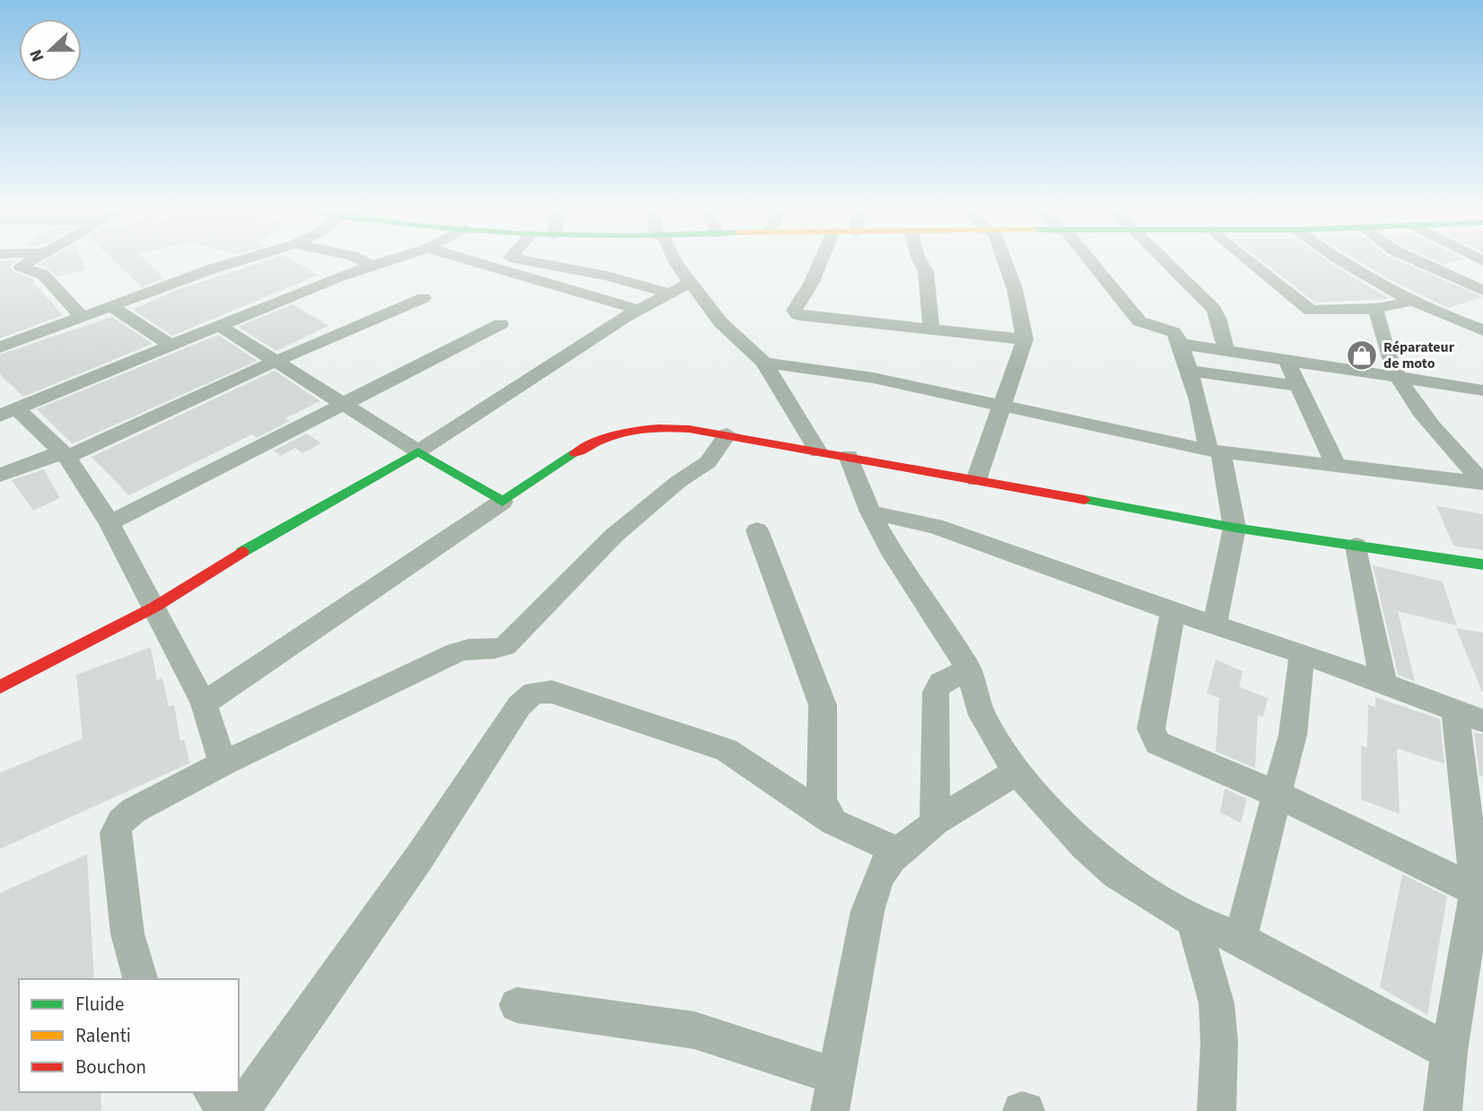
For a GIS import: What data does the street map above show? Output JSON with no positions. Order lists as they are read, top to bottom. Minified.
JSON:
{"places":{"shop":["Réparateur de moto"]},"legend":["Fluide","Ralenti","Bouchon"],"north":"left"}
